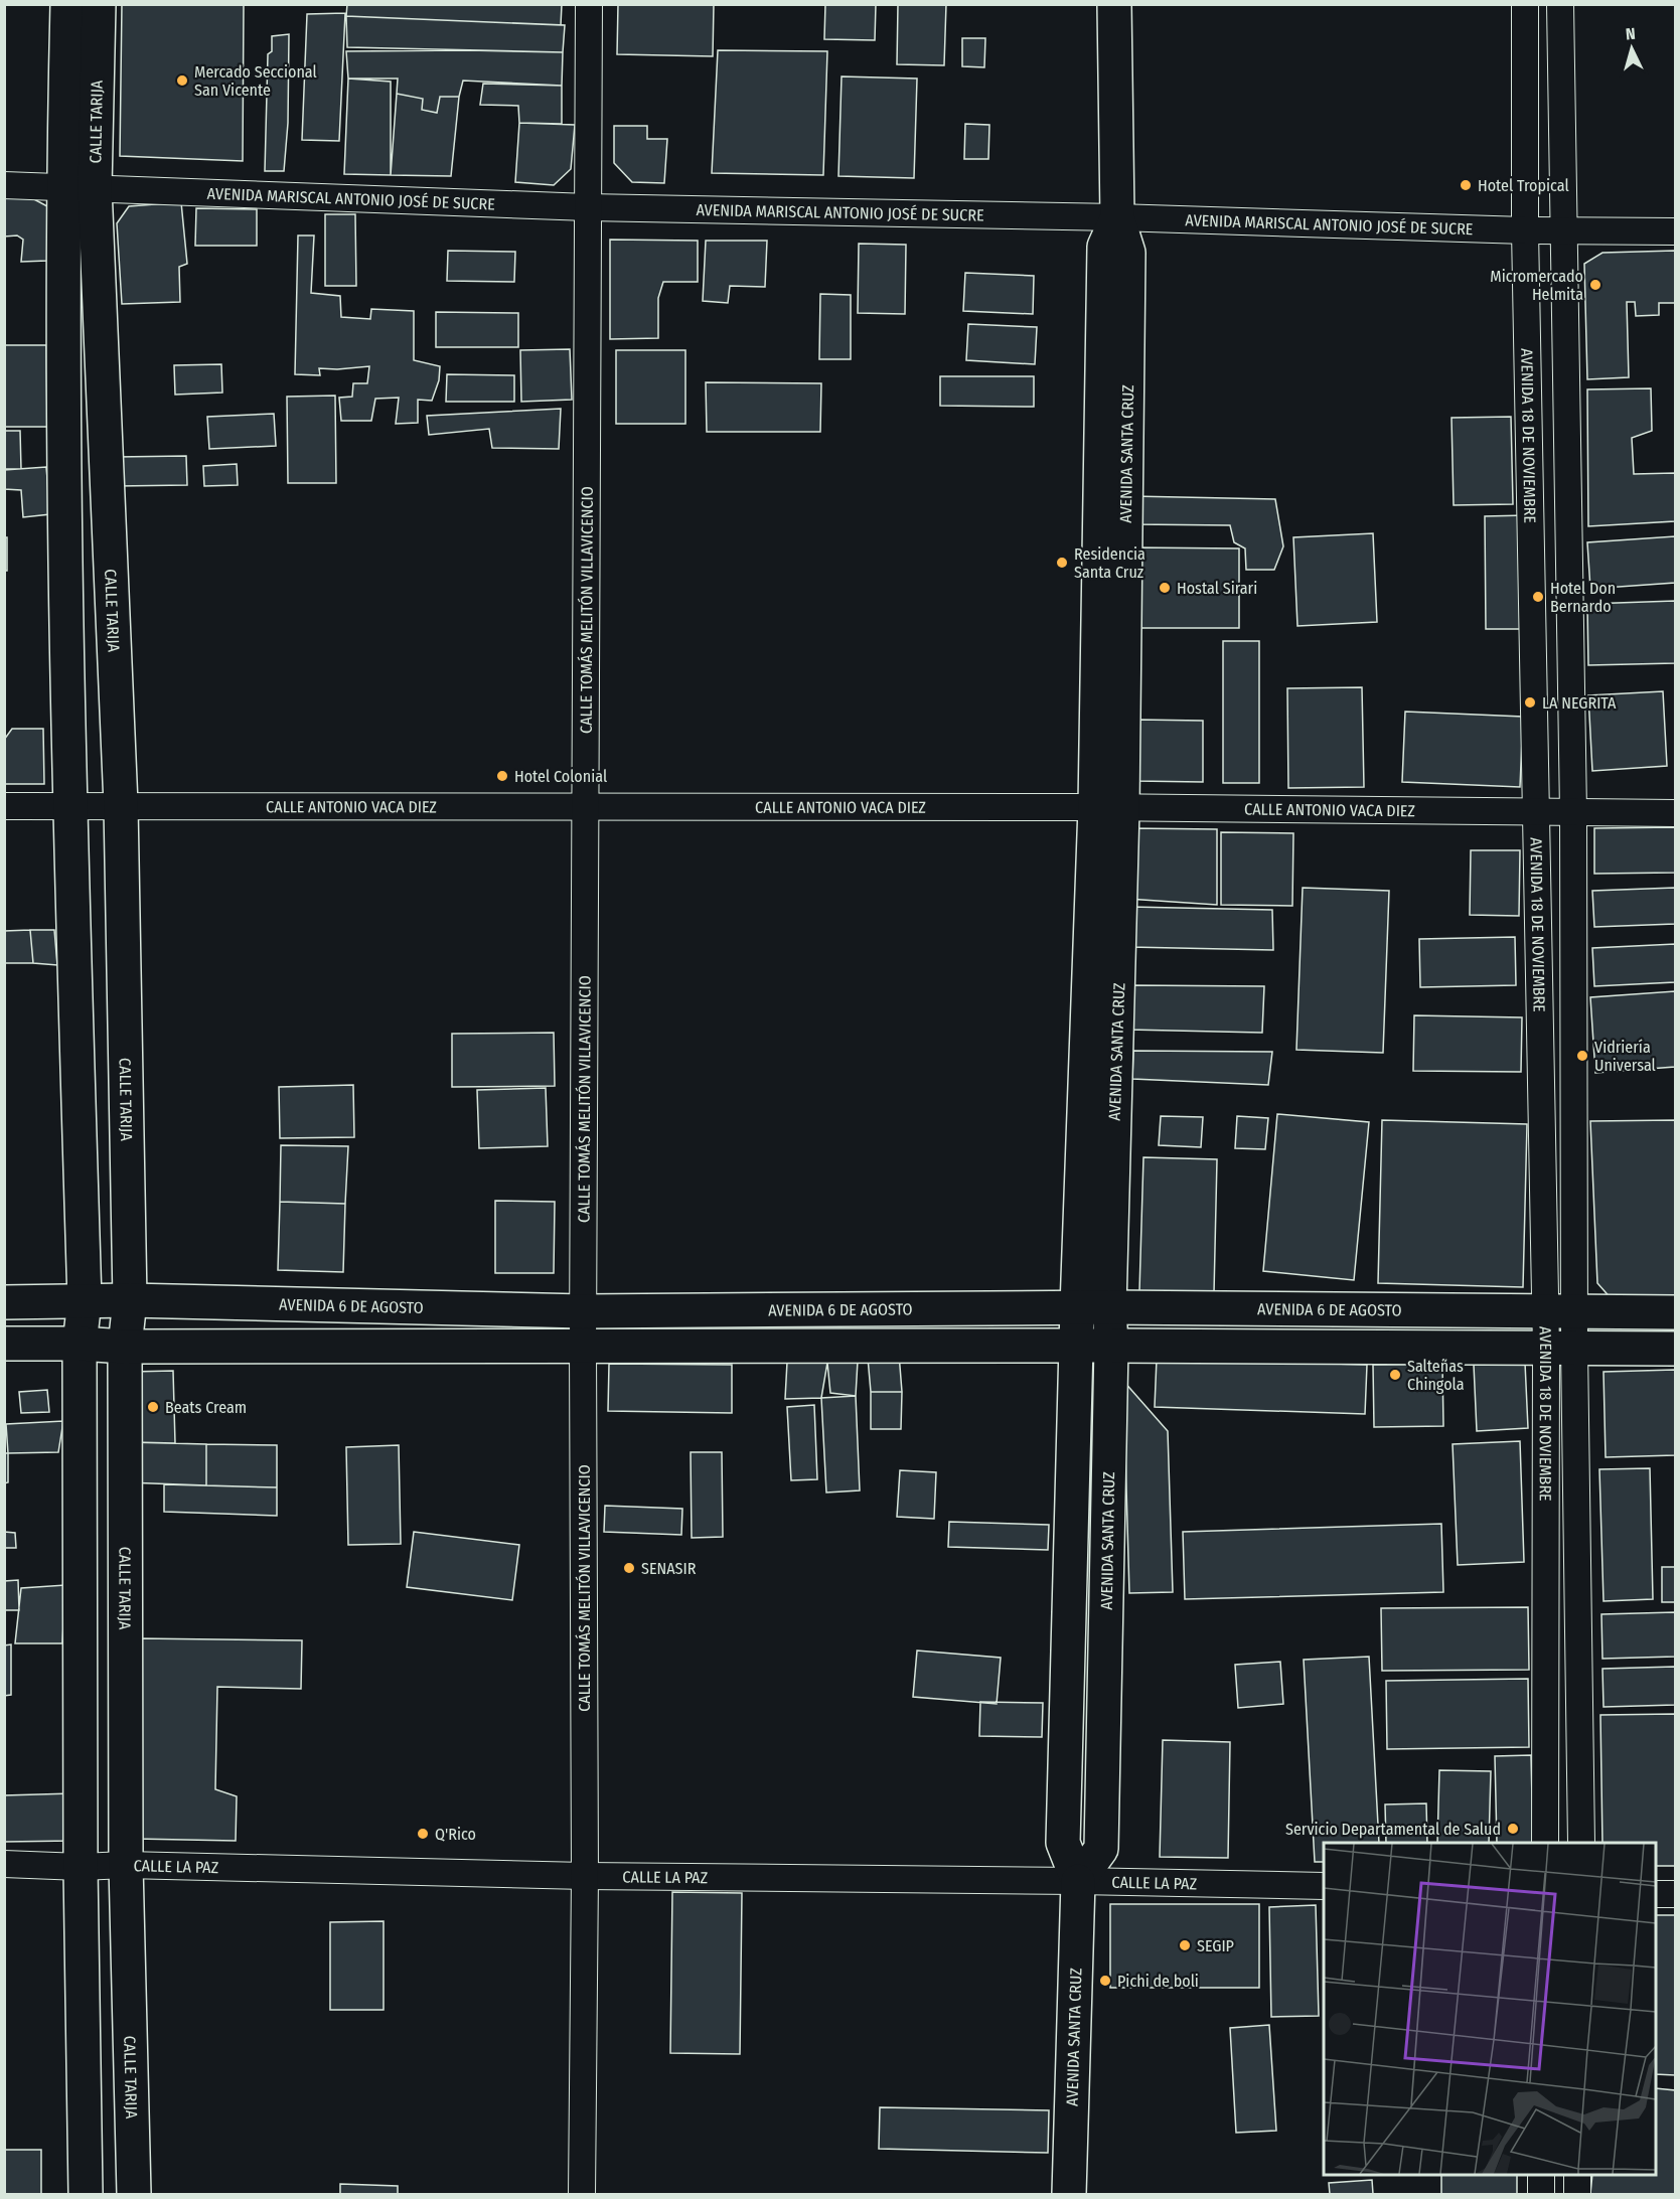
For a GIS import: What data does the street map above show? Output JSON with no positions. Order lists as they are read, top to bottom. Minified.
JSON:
{"streets":{"main road":["CALLE TARIJA","AVENIDA SANTA CRUZ","AVENIDA 6 DE AGOSTO"],"street":["AVENIDA MARISCAL ANTONIO JOSÉ DE SUCRE","AVENIDA 18 DE NOVIEMBRE","CALLE TOMÁS MELITÓN VILLAVICENCIO","CALLE ANTONIO VACA DIEZ","CALLE LA PAZ"]},"crossings":[["CALLE TARIJA","AVENIDA MARISCAL ANTONIO JOSÉ DE SUCRE"],["CALLE TARIJA","CALLE ANTONIO VACA DIEZ"],["CALLE TARIJA","AVENIDA 6 DE AGOSTO"],["CALLE TARIJA","CALLE LA PAZ"],["AVENIDA MARISCAL ANTONIO JOSÉ DE SUCRE","AVENIDA 18 DE NOVIEMBRE"],["AVENIDA MARISCAL ANTONIO JOSÉ DE SUCRE","AVENIDA SANTA CRUZ"],["AVENIDA MARISCAL ANTONIO JOSÉ DE SUCRE","CALLE TOMÁS MELITÓN VILLAVICENCIO"],["AVENIDA 18 DE NOVIEMBRE","CALLE ANTONIO VACA DIEZ"],["AVENIDA 18 DE NOVIEMBRE","AVENIDA 6 DE AGOSTO"],["AVENIDA SANTA CRUZ","CALLE ANTONIO VACA DIEZ"],["AVENIDA SANTA CRUZ","AVENIDA 6 DE AGOSTO"],["AVENIDA SANTA CRUZ","CALLE LA PAZ"],["CALLE TOMÁS MELITÓN VILLAVICENCIO","CALLE ANTONIO VACA DIEZ"],["CALLE TOMÁS MELITÓN VILLAVICENCIO","AVENIDA 6 DE AGOSTO"],["CALLE TOMÁS MELITÓN VILLAVICENCIO","CALLE LA PAZ"]],"places":["Mercado Seccional San Vicente","Hotel Tropical","Micromercado Helmita","Residencia Santa Cruz","Hostal Sirari","Hotel Don Bernardo","LA NEGRITA","Hotel Colonial","Vidriería Universal","Salteñas Chingola","Beats Cream","SENASIR","Servicio Departamental de Salud","Q'Rico","SEGIP","Pichi de boli"],"north":"top"}
